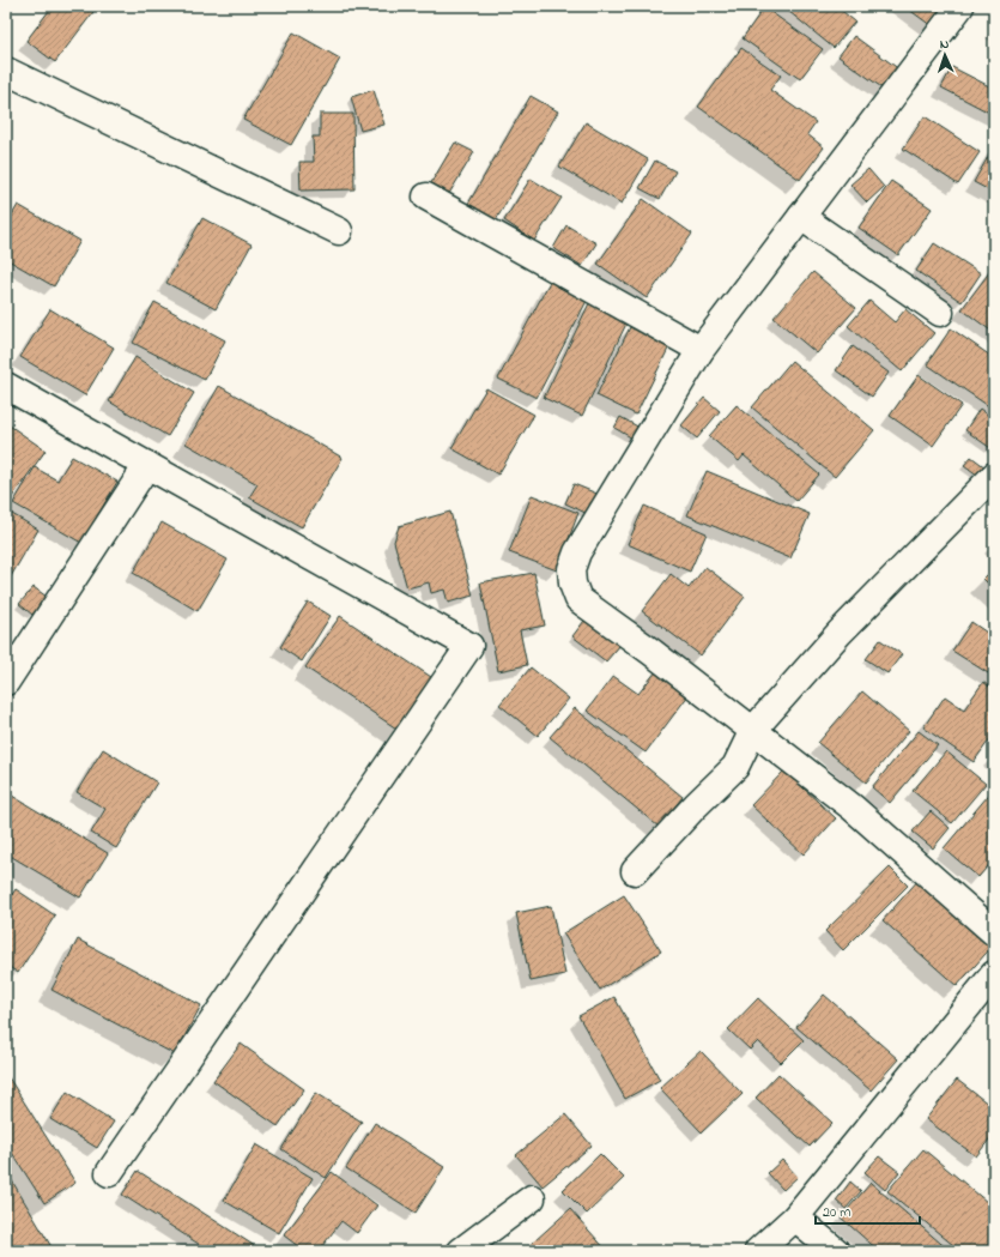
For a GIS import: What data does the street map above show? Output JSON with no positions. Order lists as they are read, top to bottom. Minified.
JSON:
{"scale_bar":"20 m","north":"top"}
